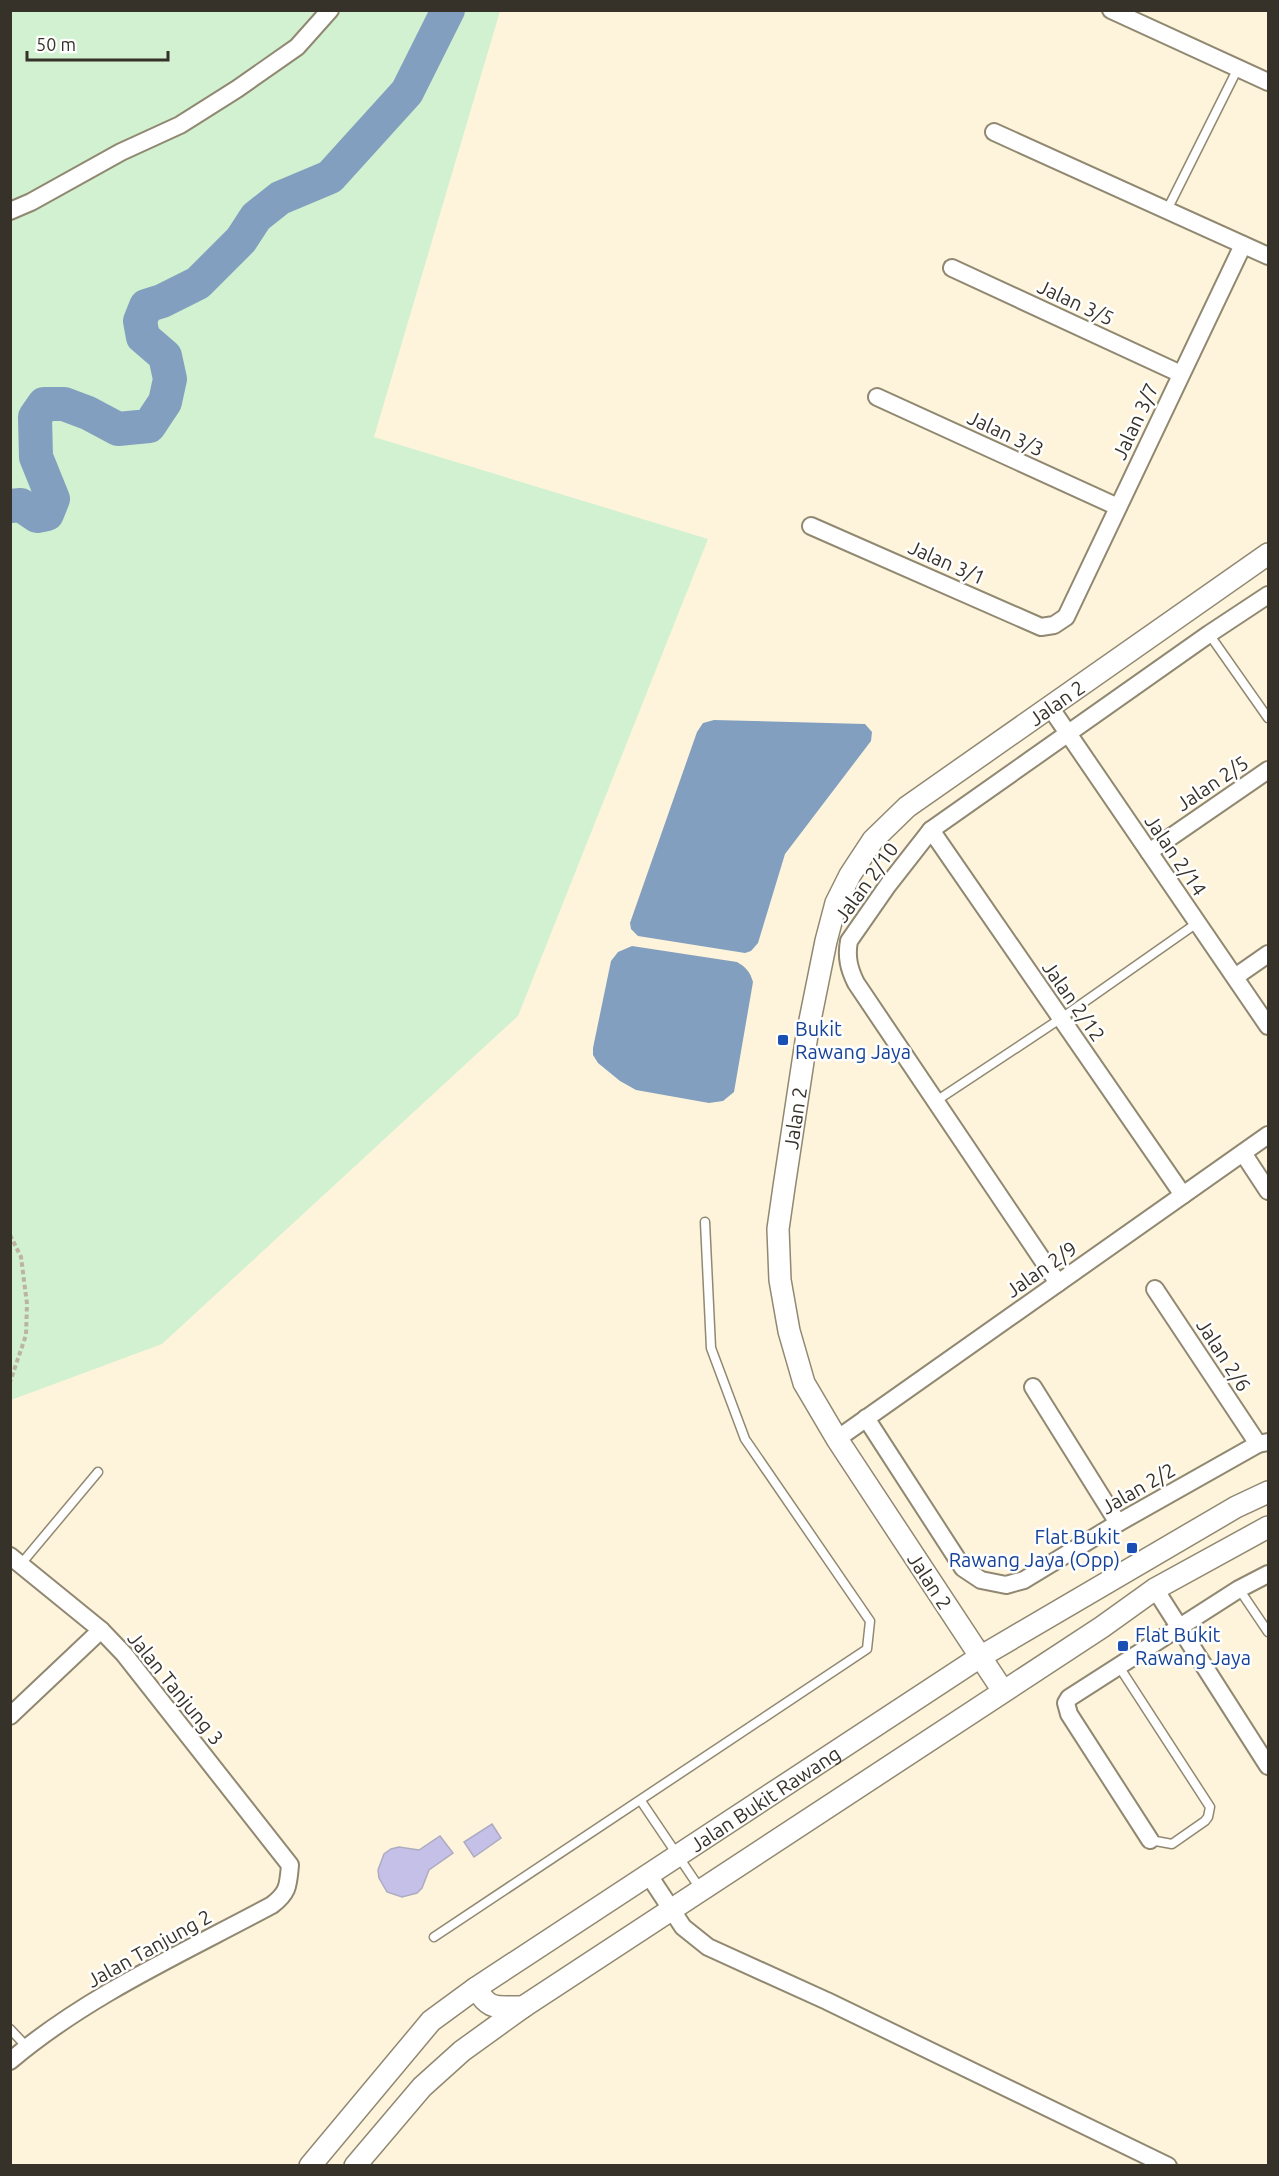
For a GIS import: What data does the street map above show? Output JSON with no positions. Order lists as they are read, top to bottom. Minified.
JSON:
{"streets":{"street":["Jalan 3/5","Jalan 3/7","Jalan 3/3","Jalan 3/1","Jalan 2","Jalan 2/5","Jalan 2/14","Jalan 2/10","Jalan 2/12","Jalan 2/9","Jalan 2/6","Jalan 2/2","Jalan Tanjung 3","Jalan Bukit Rawang","Jalan Tanjung 2"]},"crossings":[["Jalan 3/5","Jalan 3/7"],["Jalan 3/7","Jalan 3/3"],["Jalan 3/7","Jalan 3/1"],["Jalan 2","Jalan 2/14"],["Jalan 2","Jalan 2/9"],["Jalan 2","Jalan Bukit Rawang"],["Jalan 2/5","Jalan 2/14"],["Jalan 2/14","Jalan 2/10"],["Jalan 2/10","Jalan 2/12"],["Jalan 2/10","Jalan 2/9"],["Jalan 2/12","Jalan 2/9"],["Jalan 2/9","Jalan 2/2"],["Jalan 2/6","Jalan 2/2"],["Jalan Tanjung 3","Jalan Tanjung 2"]],"places":{"transit":["Bukit Rawang Jaya","Flat Bukit Rawang Jaya (Opp)","Flat Bukit Rawang Jaya"]},"scale_bar":"50 m"}
